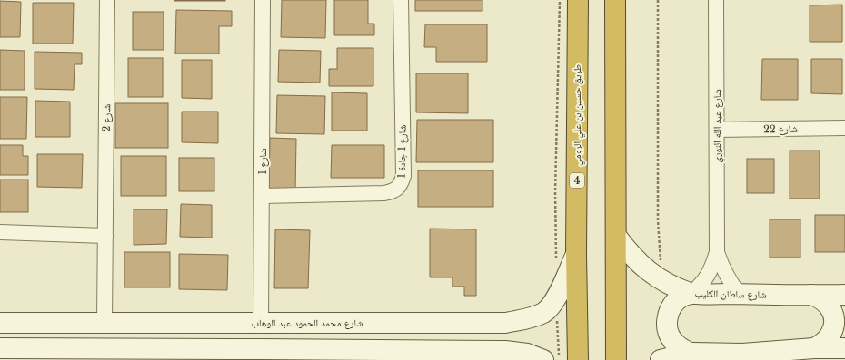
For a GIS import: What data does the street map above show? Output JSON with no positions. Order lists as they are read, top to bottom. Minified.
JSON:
{"streets":{"highway":["طريق حسين بن علي الرومي","4"],"street":["شارع 2","شارع عبد الله النوري","شارع 22","شارع 1 جادة 1","شارع 1","شارع سلطان الكليب","شارع محمد الحمود عبد الوهاب"]},"crossings":[["طريق حسين بن علي الرومي","شارع محمد الحمود عبد الوهاب"],["شارع 2","شارع محمد الحمود عبد الوهاب"],["شارع عبد الله النوري","شارع 22"],["شارع عبد الله النوري","شارع سلطان الكليب"],["شارع 1 جادة 1","شارع 1"],["شارع 1","شارع محمد الحمود عبد الوهاب"]]}
